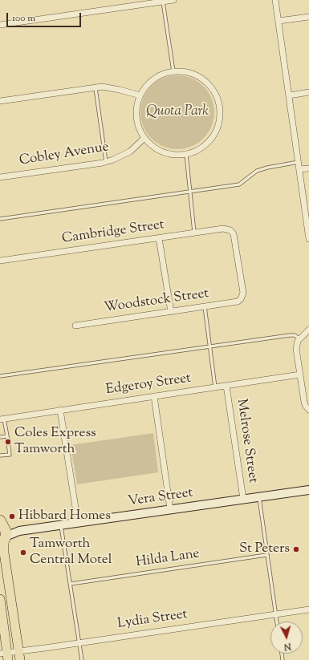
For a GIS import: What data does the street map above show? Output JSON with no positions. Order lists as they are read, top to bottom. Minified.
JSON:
{"streets":{"street":["Cobley Avenue","Cambridge Street","Woodstock Street","Edgeroy Street","Melrose Street","Vera Street","Lydia Street"],"lane":["Hilda Lane"]},"crossings":[["Cambridge Street","Woodstock Street"],["Edgeroy Street","Melrose Street"],["Melrose Street","Vera Street"]],"parks":["Quota Park"],"places":["Coles Express Tamworth","Hibbard Homes","St Peters","Tamworth Central Motel"],"scale_bar":"100 m","north":"bottom"}
